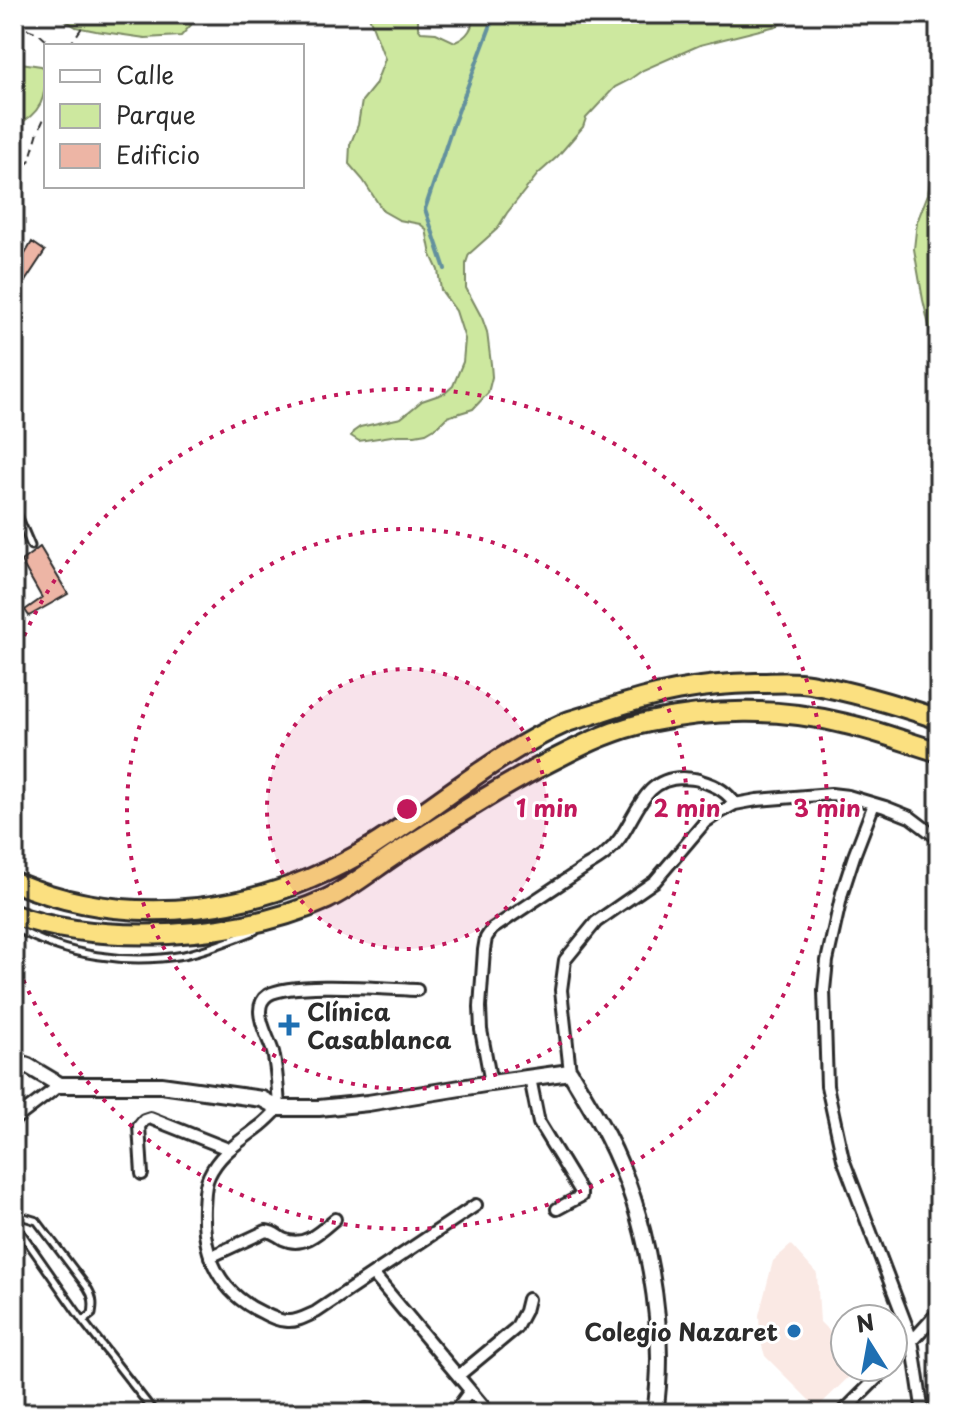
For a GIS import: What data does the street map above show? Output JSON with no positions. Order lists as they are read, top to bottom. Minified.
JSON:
{"places":{"health":["Clínica Casablanca"],"other":["Colegio Nazaret"]},"legend":["Calle","Parque","Edificio"],"north":"top","rings":["1 min","2 min","3 min"]}
